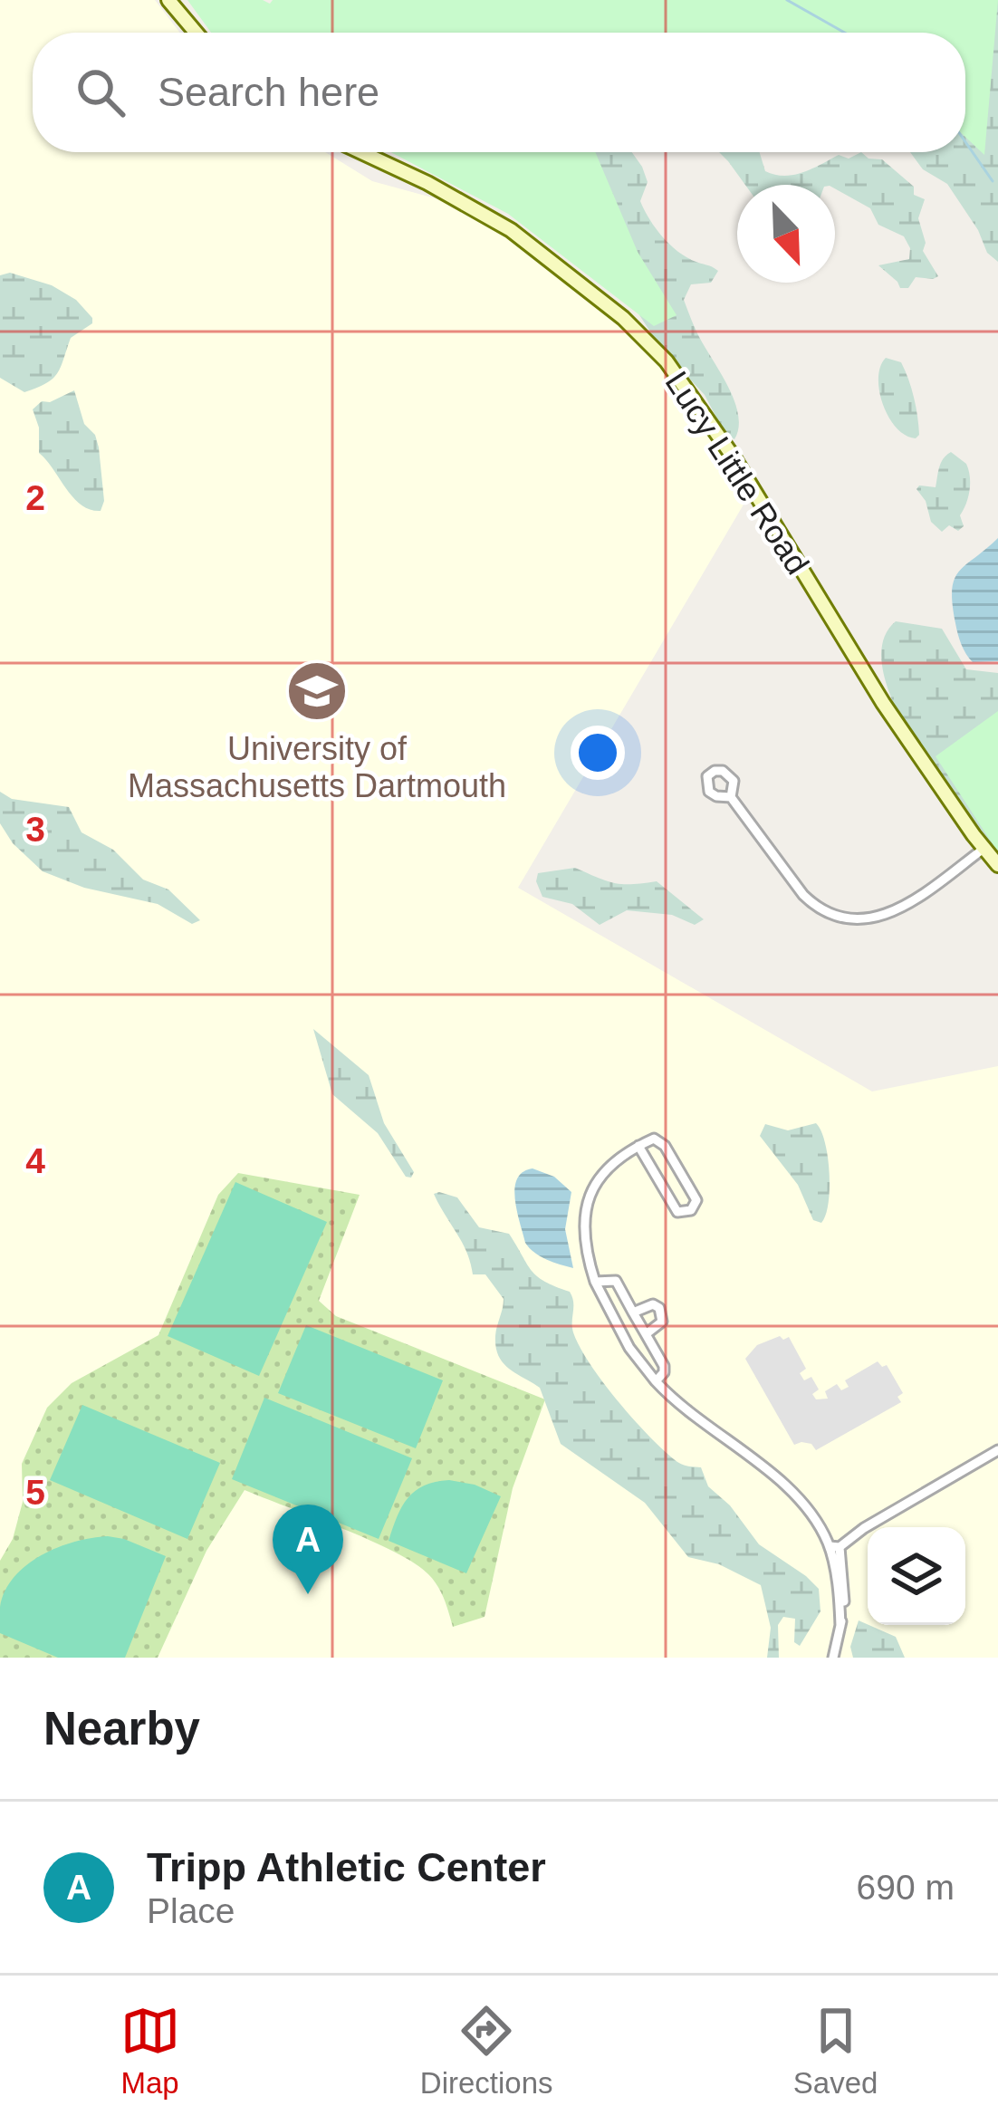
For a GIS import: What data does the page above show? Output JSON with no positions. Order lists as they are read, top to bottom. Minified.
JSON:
{"streets":{"street":["Lucy Little Road"]},"places":{"school or university":["University of Massachusetts Dartmouth"]},"north":"bottom right","page":{"search":"Search here","pins":"A","heading":"Nearby","list":[{"mark":"A","name":"Tripp Athletic Center","note":"Place","value":"690 m"}],"nav":["Map","Directions","Saved"]},"grid":{"rows":["2","3","4","5"]}}
